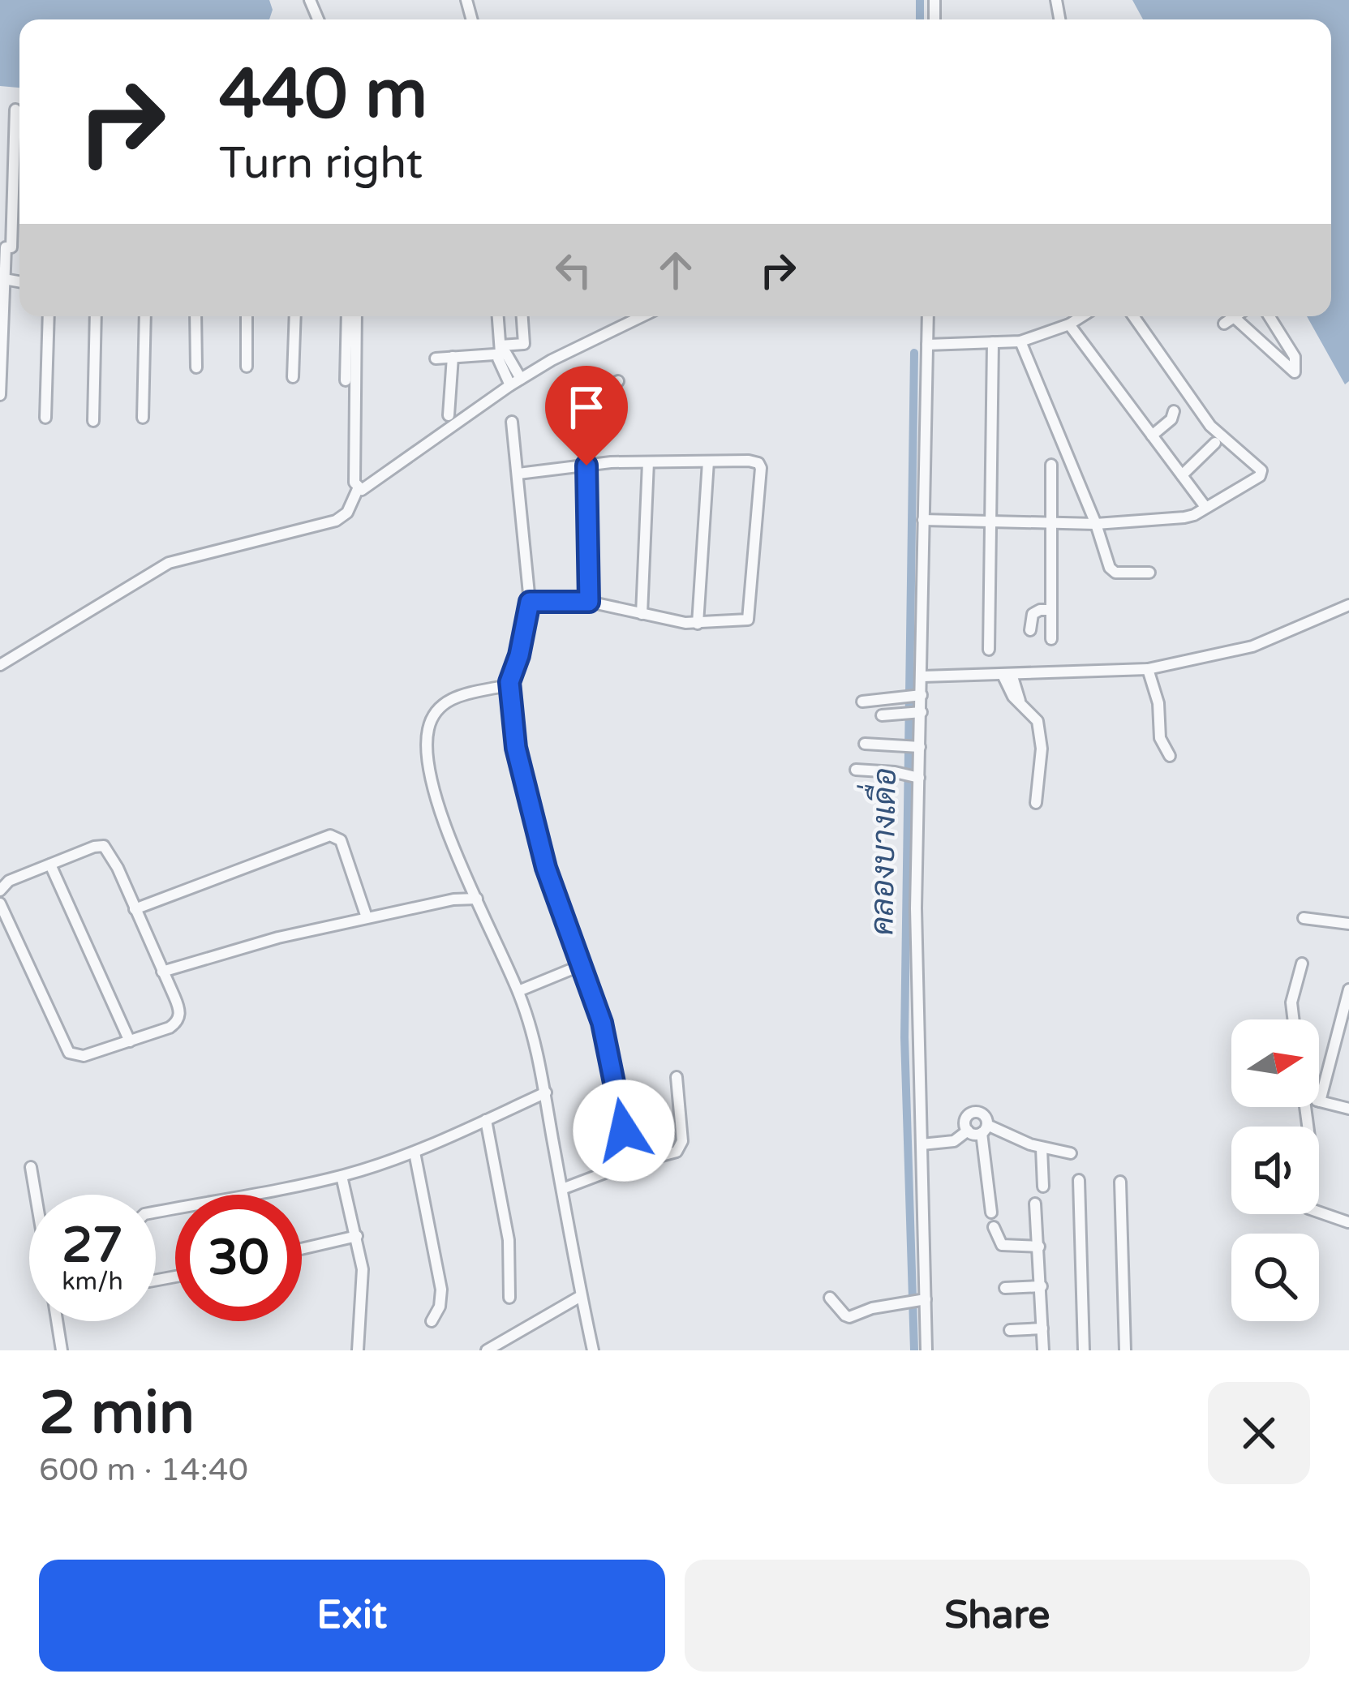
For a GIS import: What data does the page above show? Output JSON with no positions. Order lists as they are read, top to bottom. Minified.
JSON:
{"water":["คลองบางเดื่อ"],"north":"right","page":{"turn":["440 m","Turn right"],"speed":"27 km/h","limit":"30","heading":["2 min","600 m · 14:40"],"buttons":["Exit","Share"]}}
